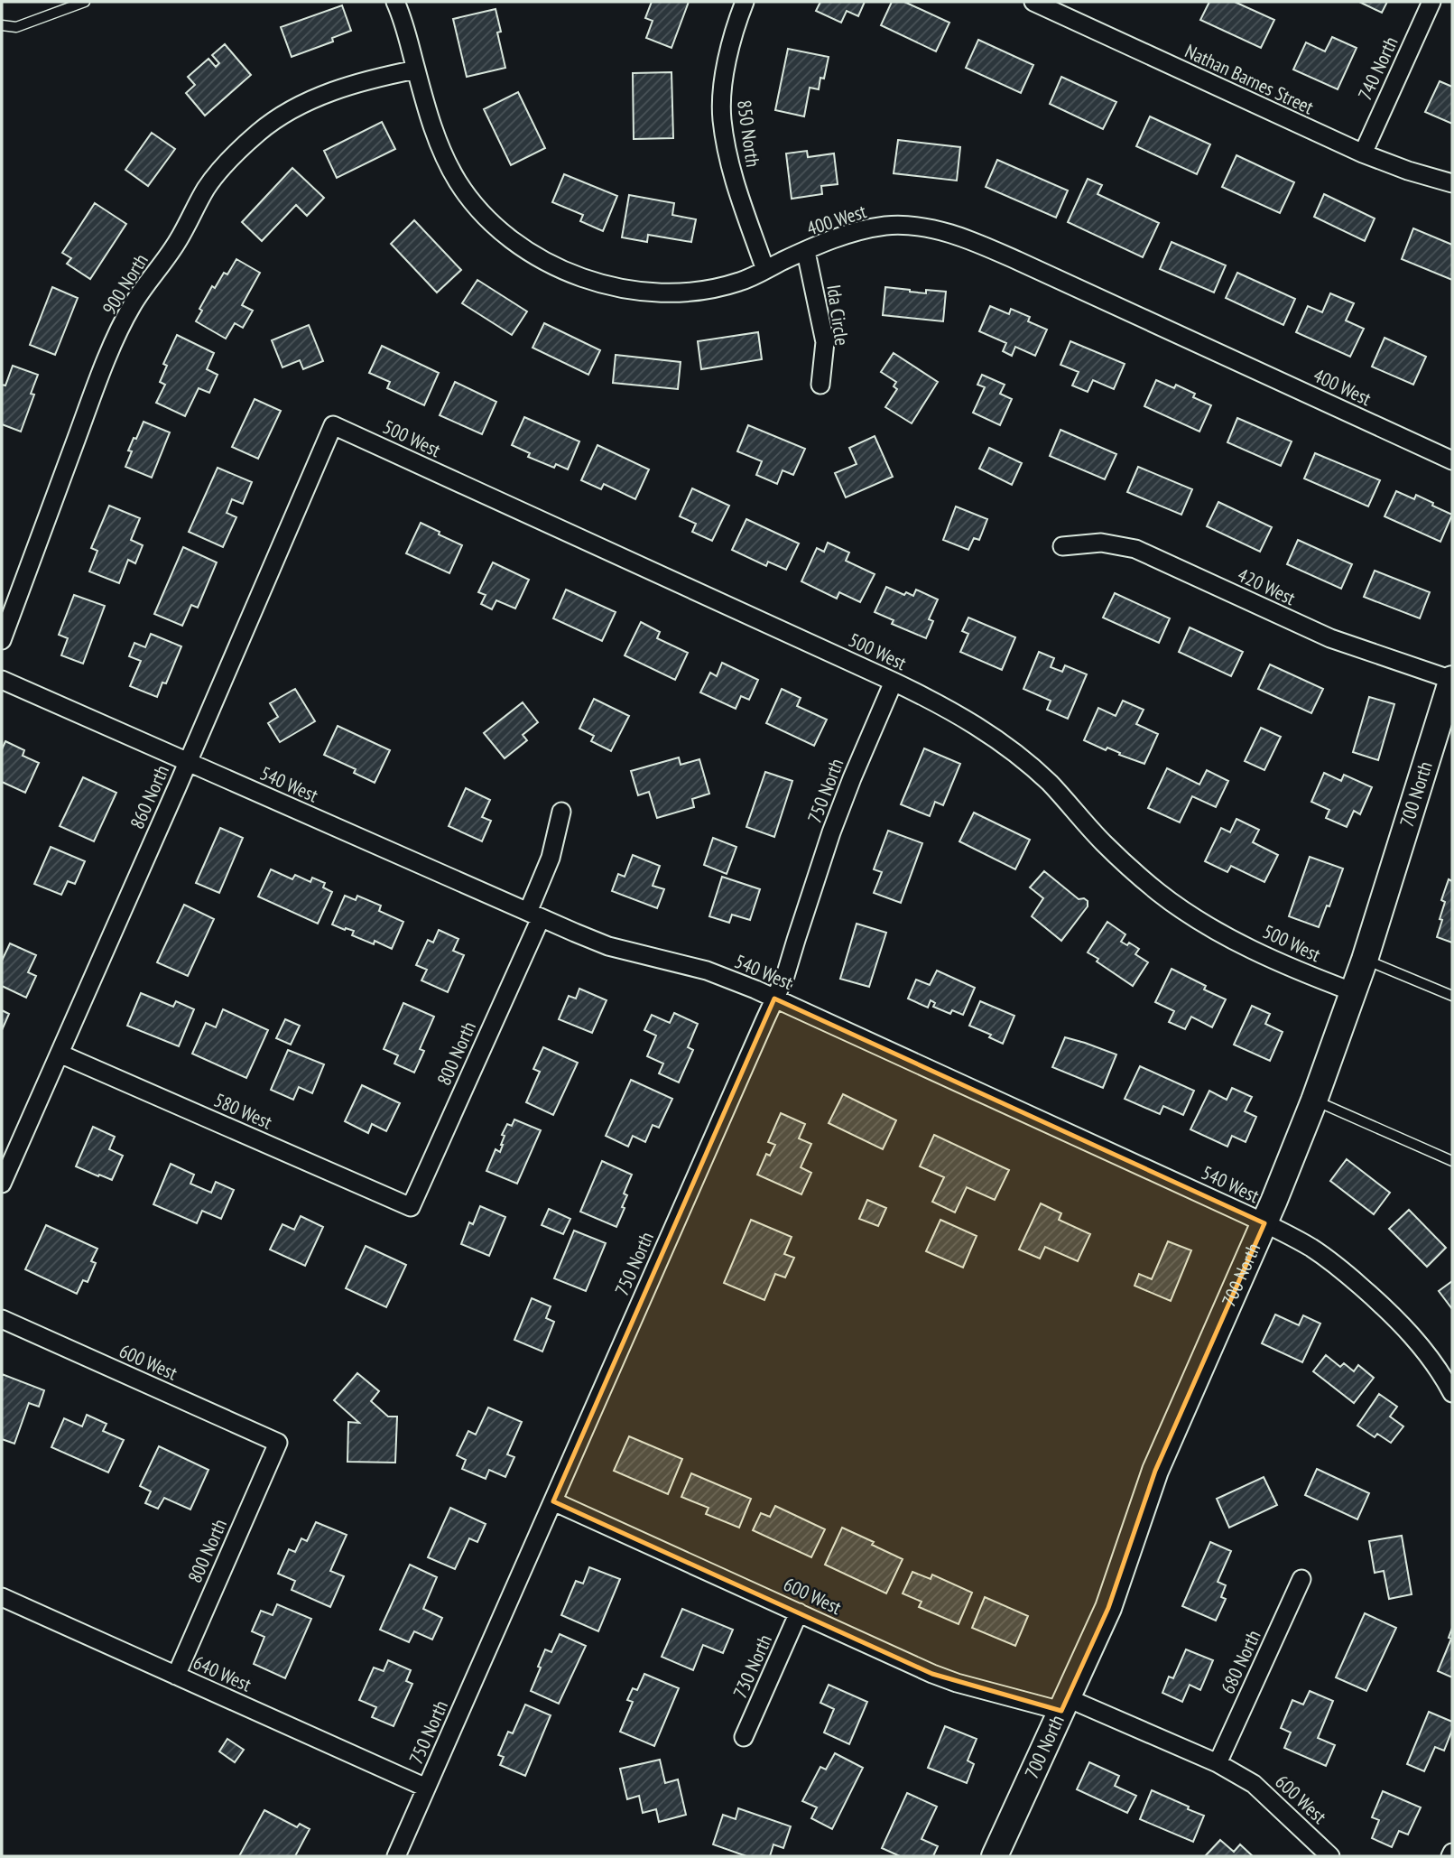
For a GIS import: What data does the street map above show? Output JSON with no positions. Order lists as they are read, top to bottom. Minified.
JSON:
{"streets":{"street":["740 North","Nathan Barnes Street","850 North","400 West","900 North","Ida Circle","500 West","420 West","540 West","750 North","700 North","860 North","800 North","580 West","600 West","680 North","730 North","640 West"]},"crossings":[["740 North","Nathan Barnes Street"],["850 North","400 West"],["400 West","900 North"],["400 West","Ida Circle"],["500 West","750 North"],["500 West","700 North"],["500 West","860 North"],["420 West","700 North"],["540 West","750 North"],["540 West","700 North"],["540 West","860 North"],["540 West","800 North"],["750 North","600 West"],["750 North","640 West"],["700 North","600 West"],["860 North","580 West"],["800 North","580 West"],["800 North","600 West"],["800 North","640 West"],["600 West","680 North"],["600 West","730 North"]]}
